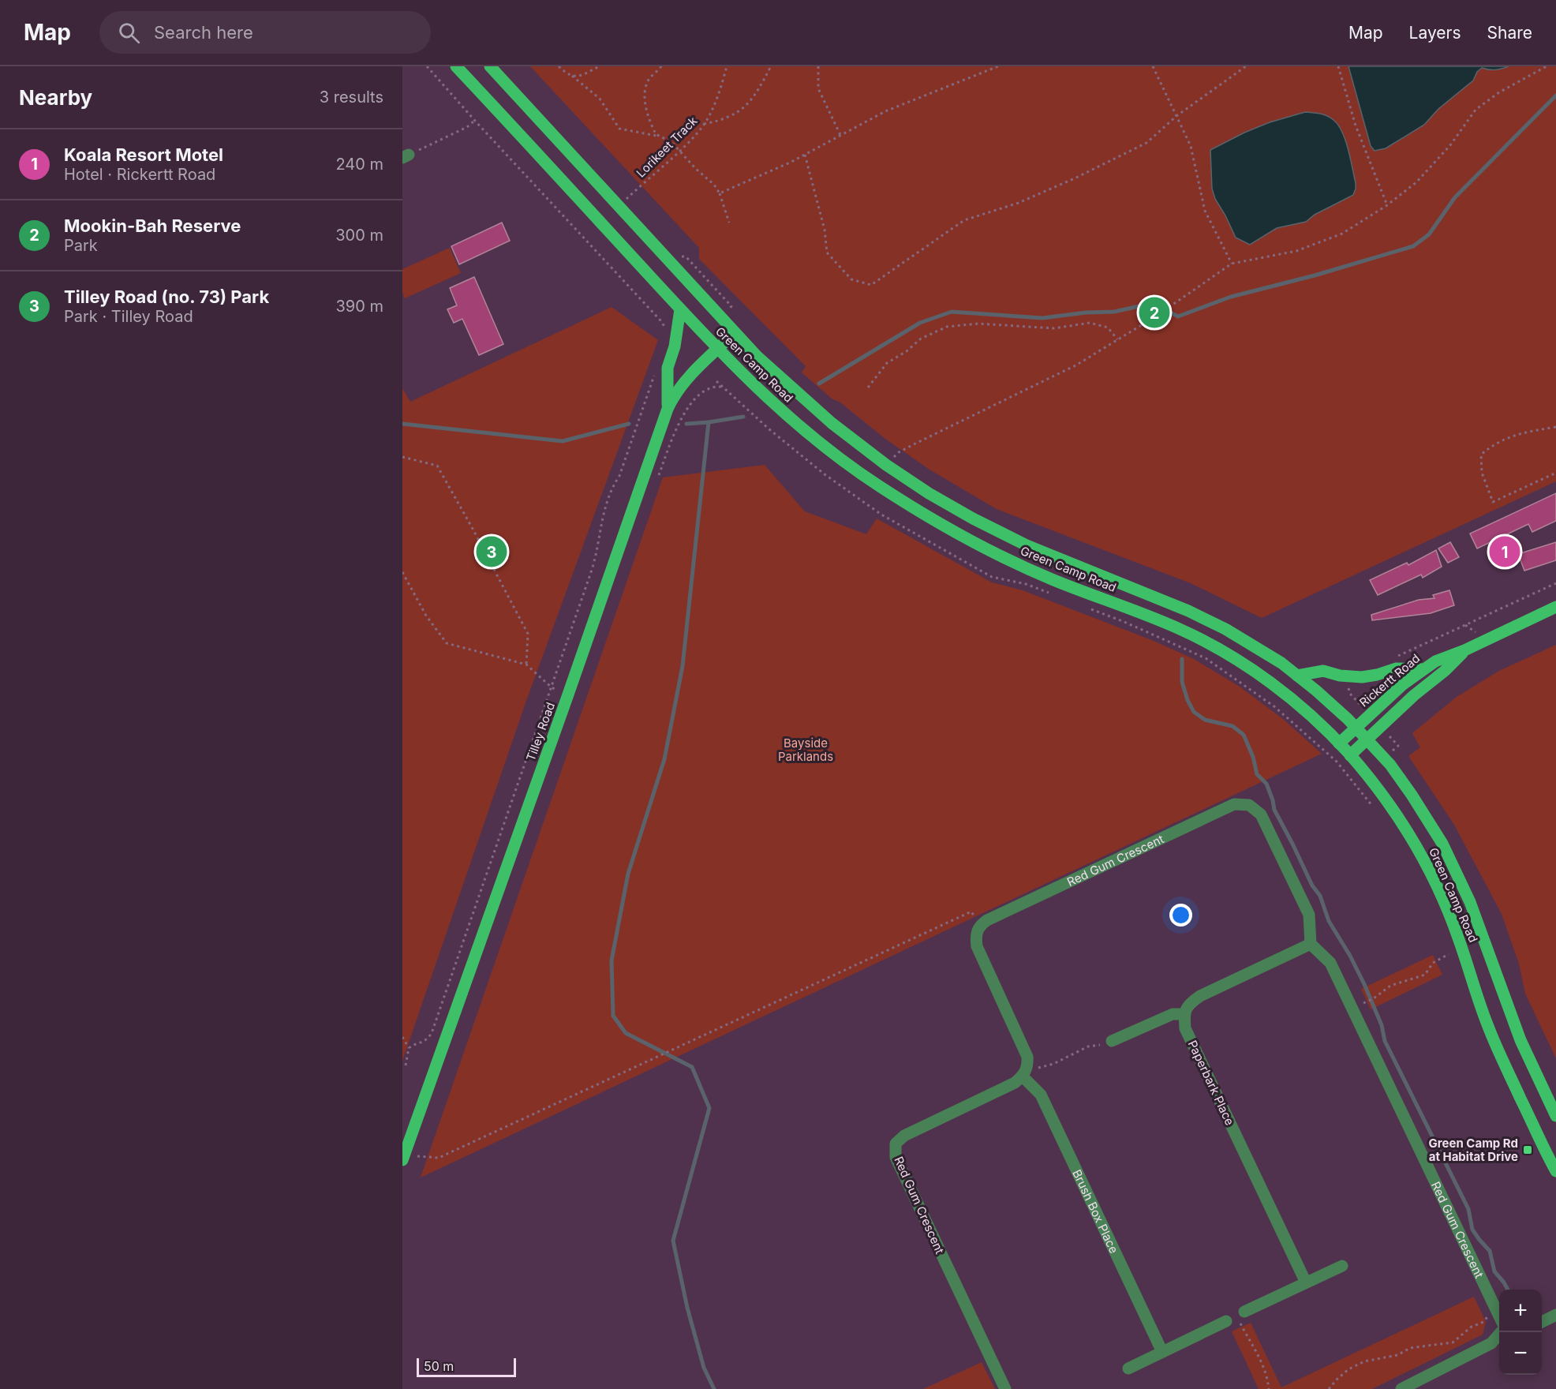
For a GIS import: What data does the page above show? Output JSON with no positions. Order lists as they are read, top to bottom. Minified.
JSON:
{"streets":{"main road":["Green Camp Road","Rickertt Road","Tilley Road"],"street":["Red Gum Crescent","Paperbark Place","Brush Box Place"],"path":["Lorikeet Track"]},"crossings":[["Lorikeet Track","Green Camp Road"],["Green Camp Road","Rickertt Road"],["Green Camp Road","Tilley Road"],["Red Gum Crescent","Brush Box Place"]],"parks":["Bayside Parklands"],"places":{"transit":["Green Camp Rd at Habitat Drive"]},"scale_bar":"50 m","page":{"header":"Map","search":"Search here","nav":["Map","Layers","Share"],"heading":["Nearby","3 results"],"list":[{"mark":"1","name":"Koala Resort Motel","note":"Hotel · Rickertt Road","value":"240 m"},{"mark":"2","name":"Mookin-Bah Reserve","note":"Park","value":"300 m"},{"mark":"3","name":"Tilley Road (no. 73) Park","note":"Park · Tilley Road","value":"390 m"}],"pins":["2","1","3"],"map_buttons":["+","−"],"scale":"50 m"}}
